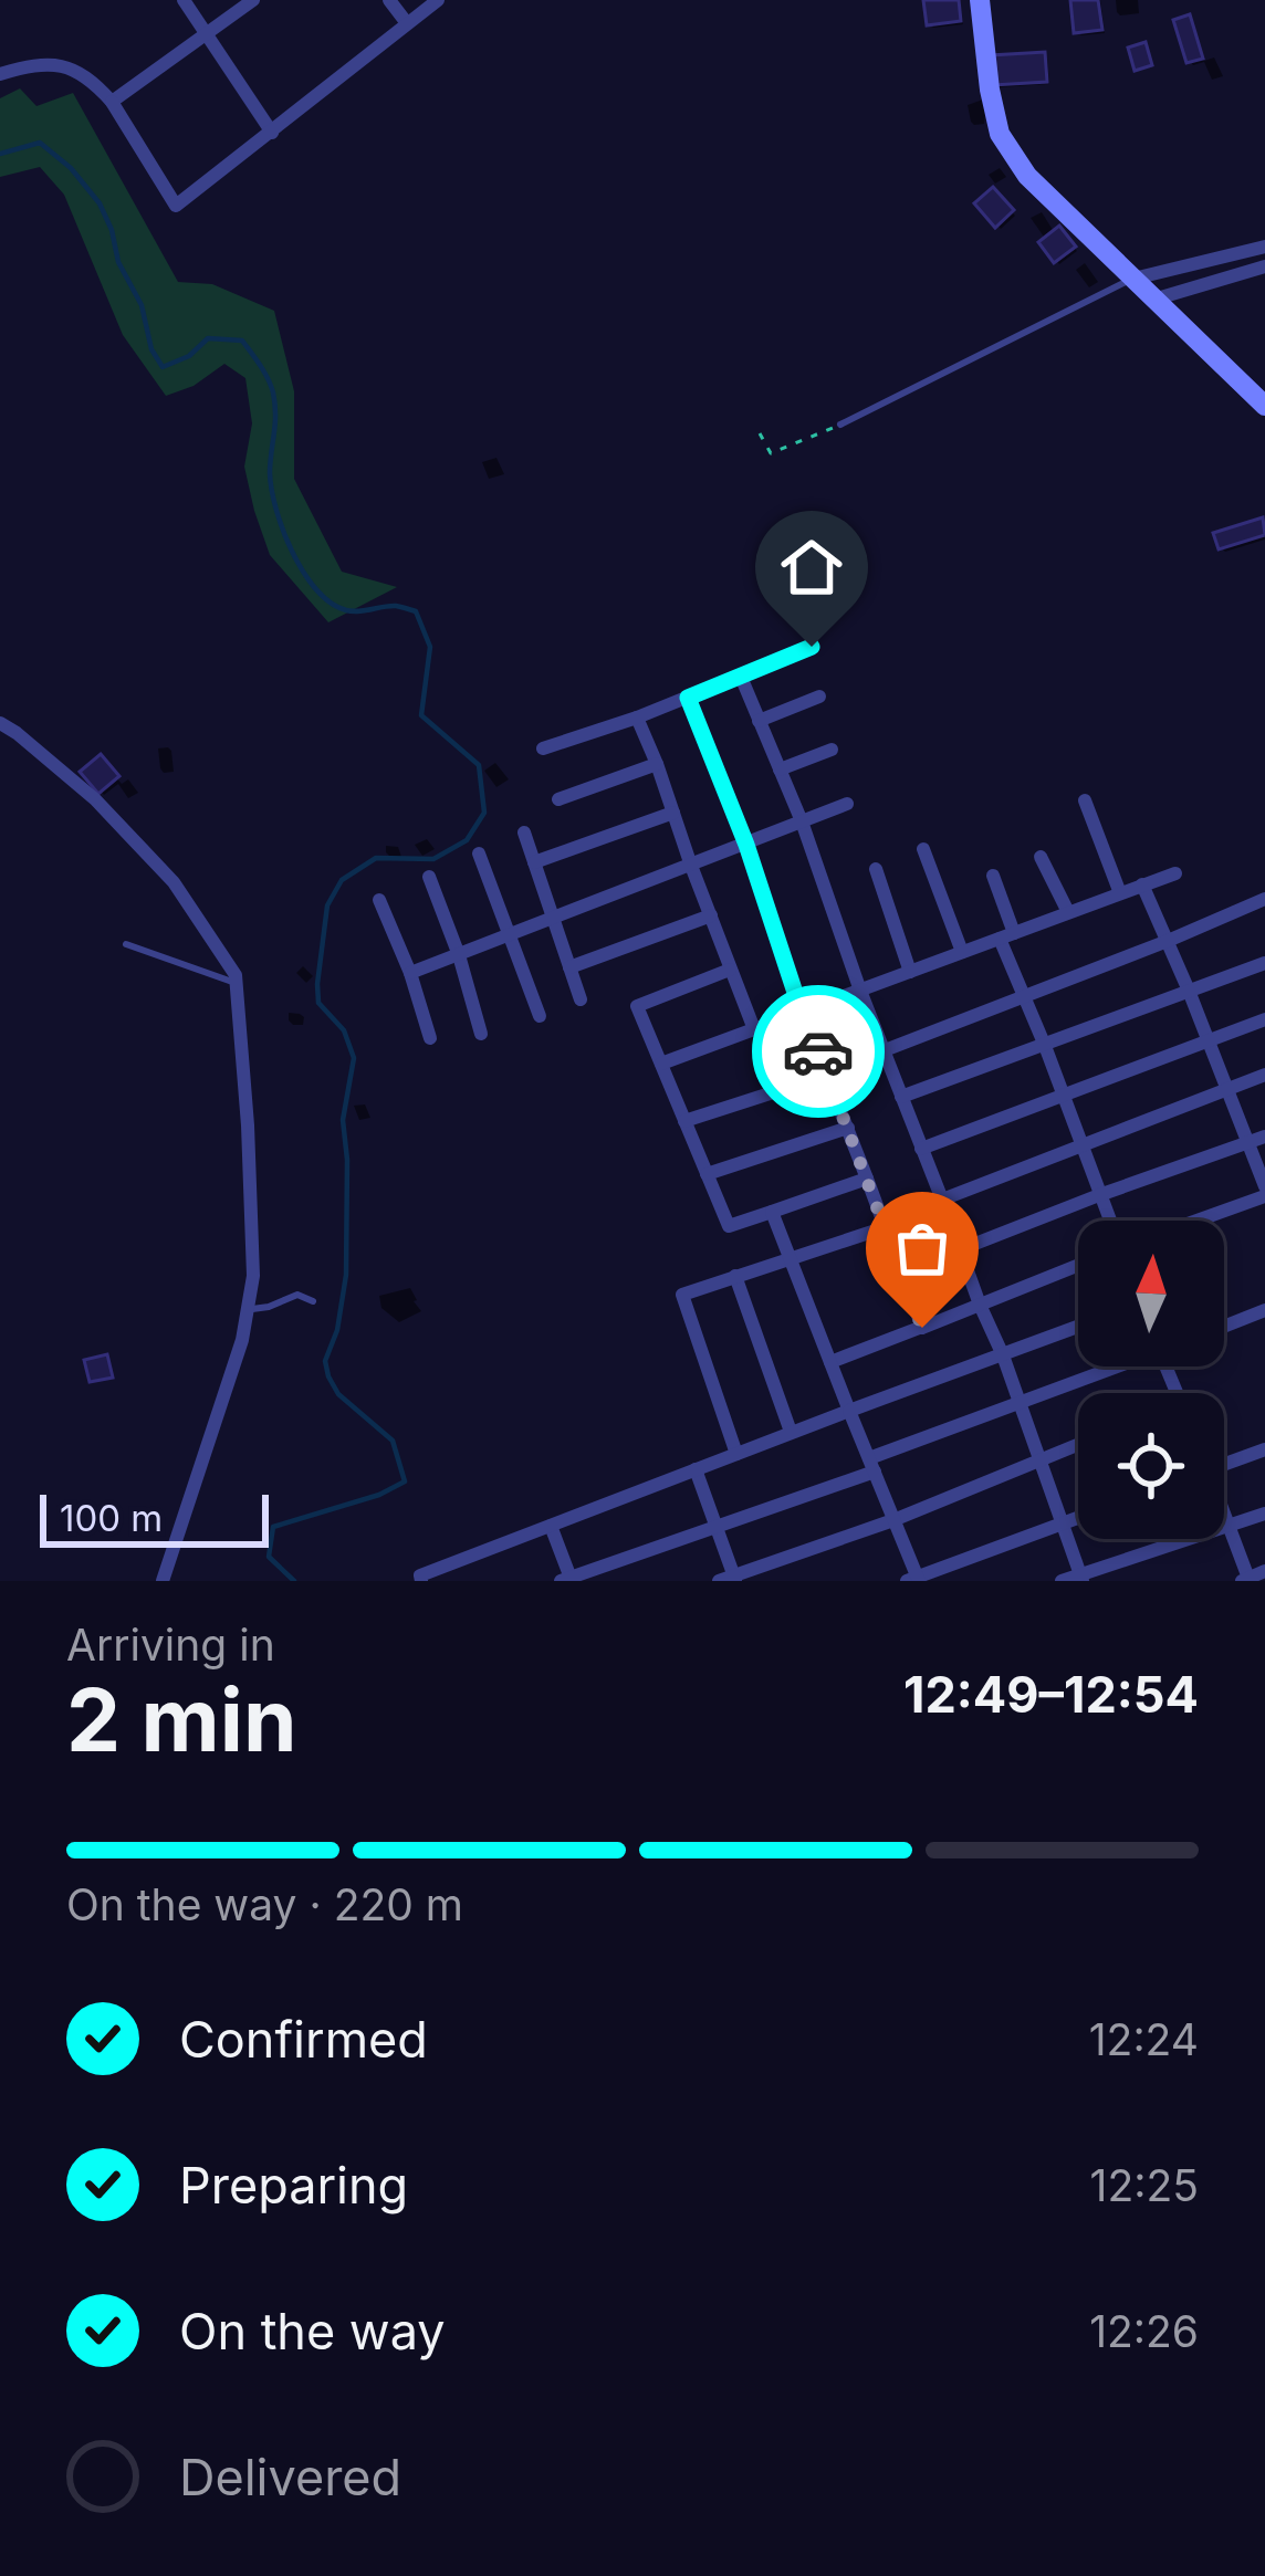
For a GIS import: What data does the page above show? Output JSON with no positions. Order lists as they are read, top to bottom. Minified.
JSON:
{"scale_bar":"100 m","north":"top","page":{"scale":"100 m","heading":["2 min","Arriving in","12:49–12:54"],"bar":"On the way · 220 m","list":[["Confirmed","12:24"],["Preparing","12:25"],["On the way","12:26"],"Delivered"]}}
